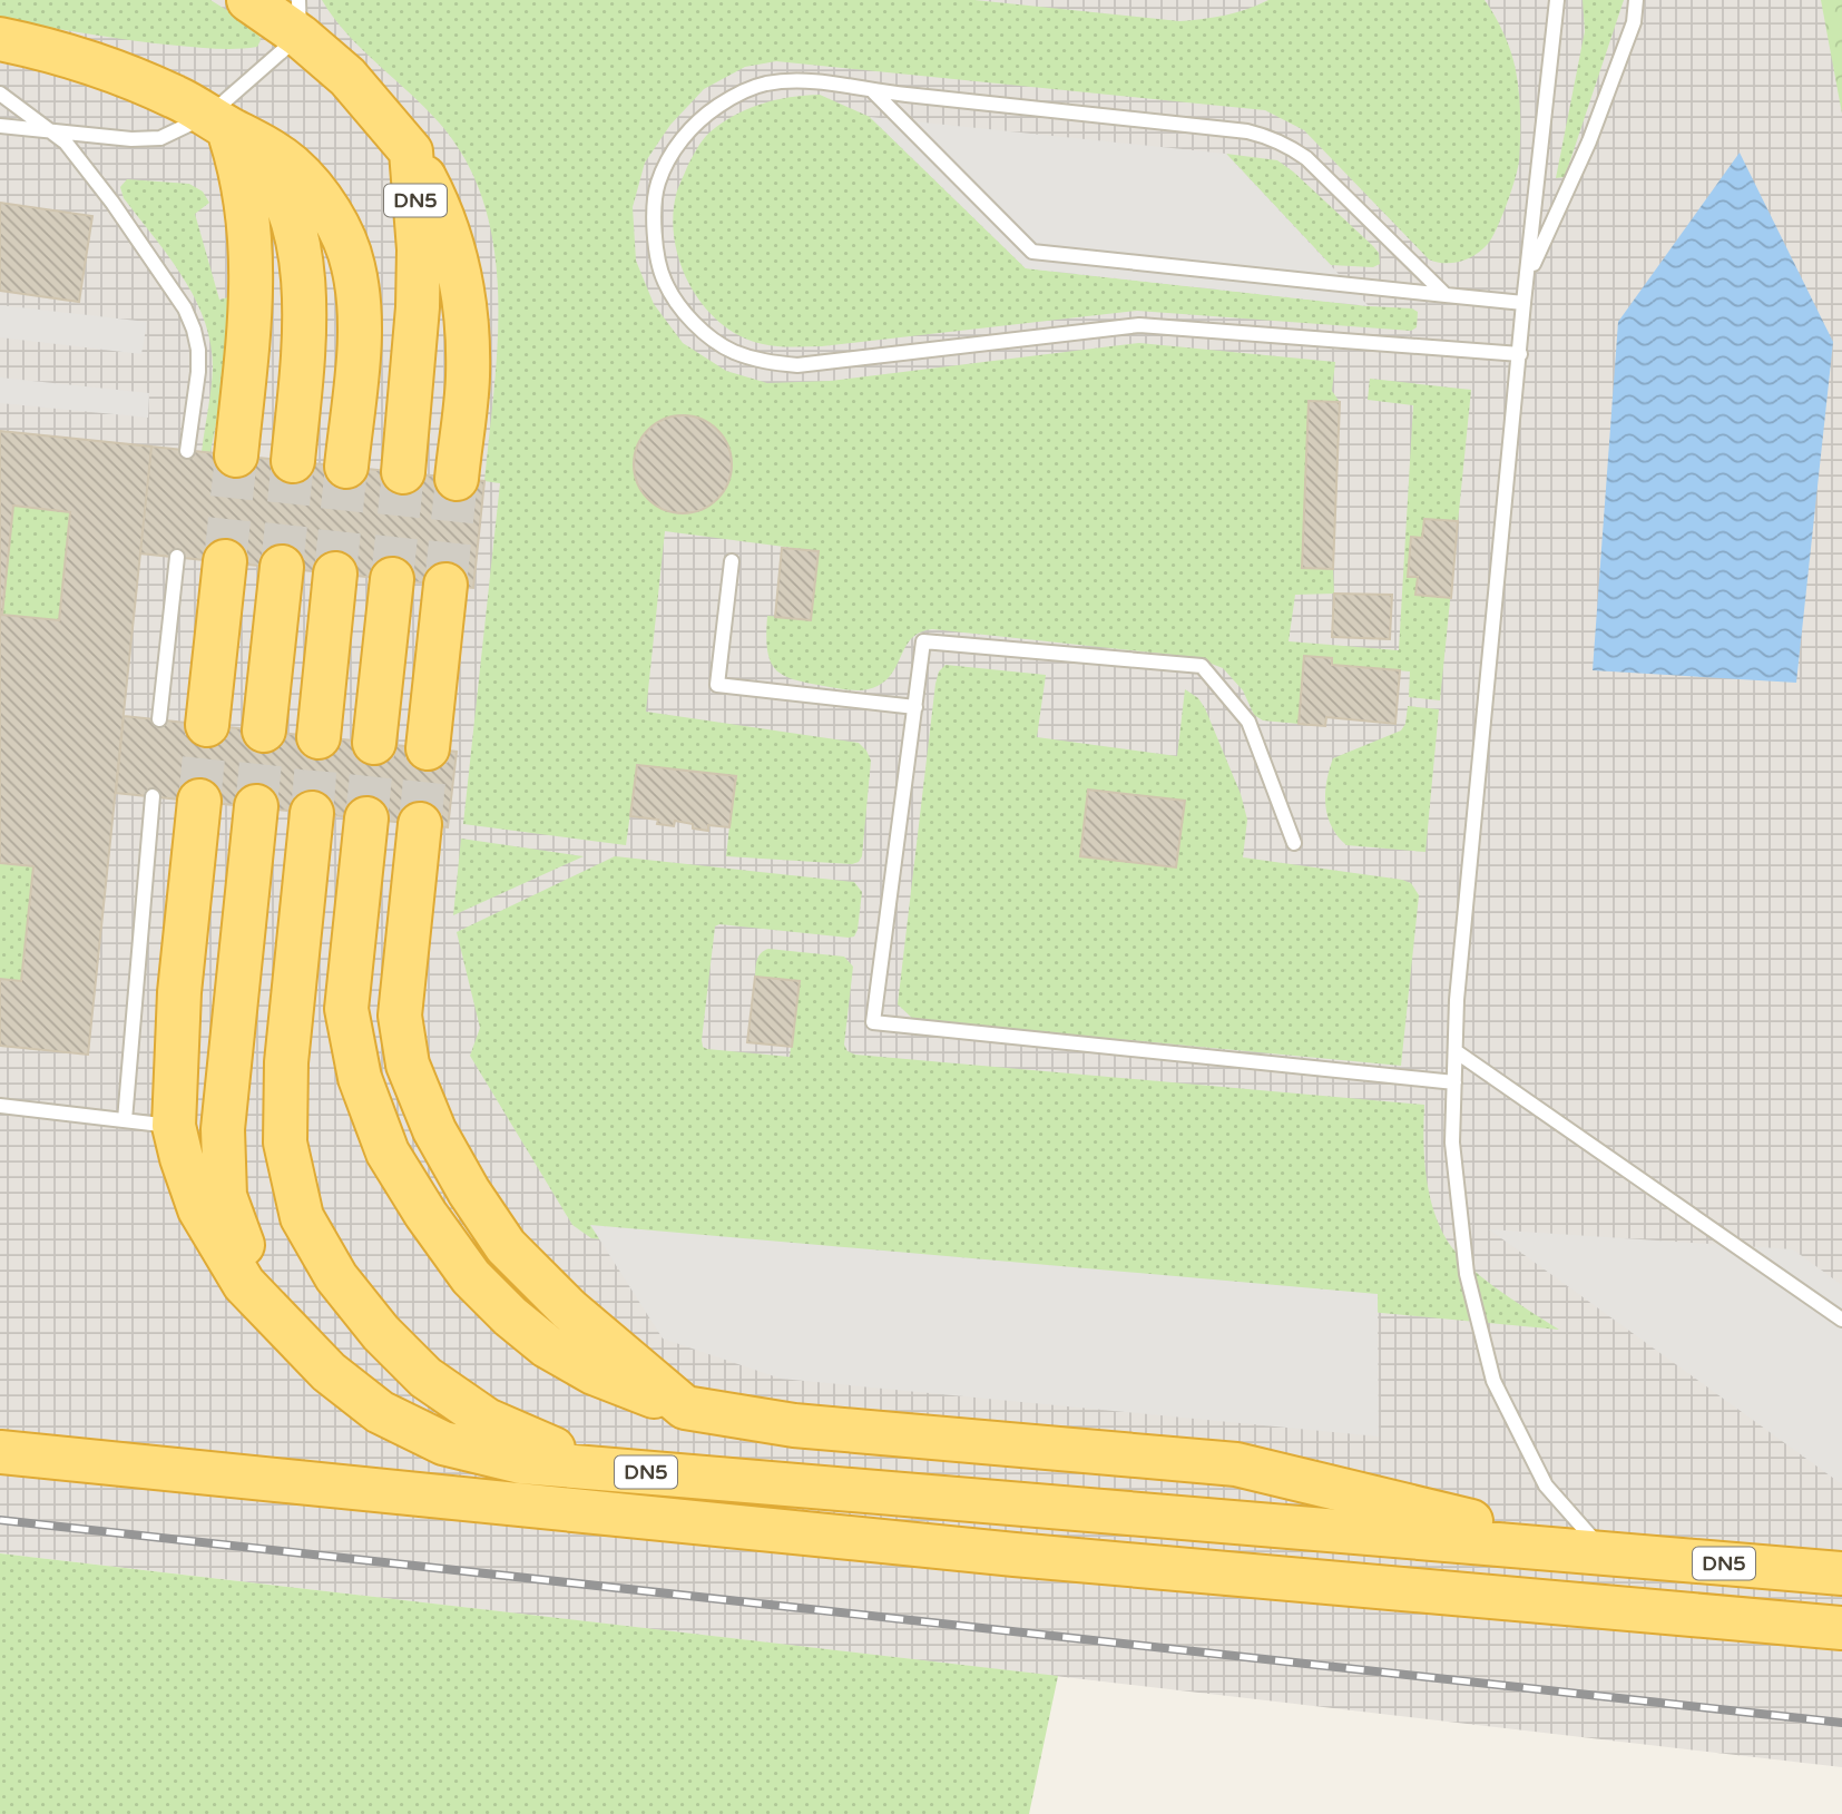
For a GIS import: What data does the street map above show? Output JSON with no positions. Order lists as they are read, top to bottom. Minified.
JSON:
{"streets":{"highway":["DN5"]}}
